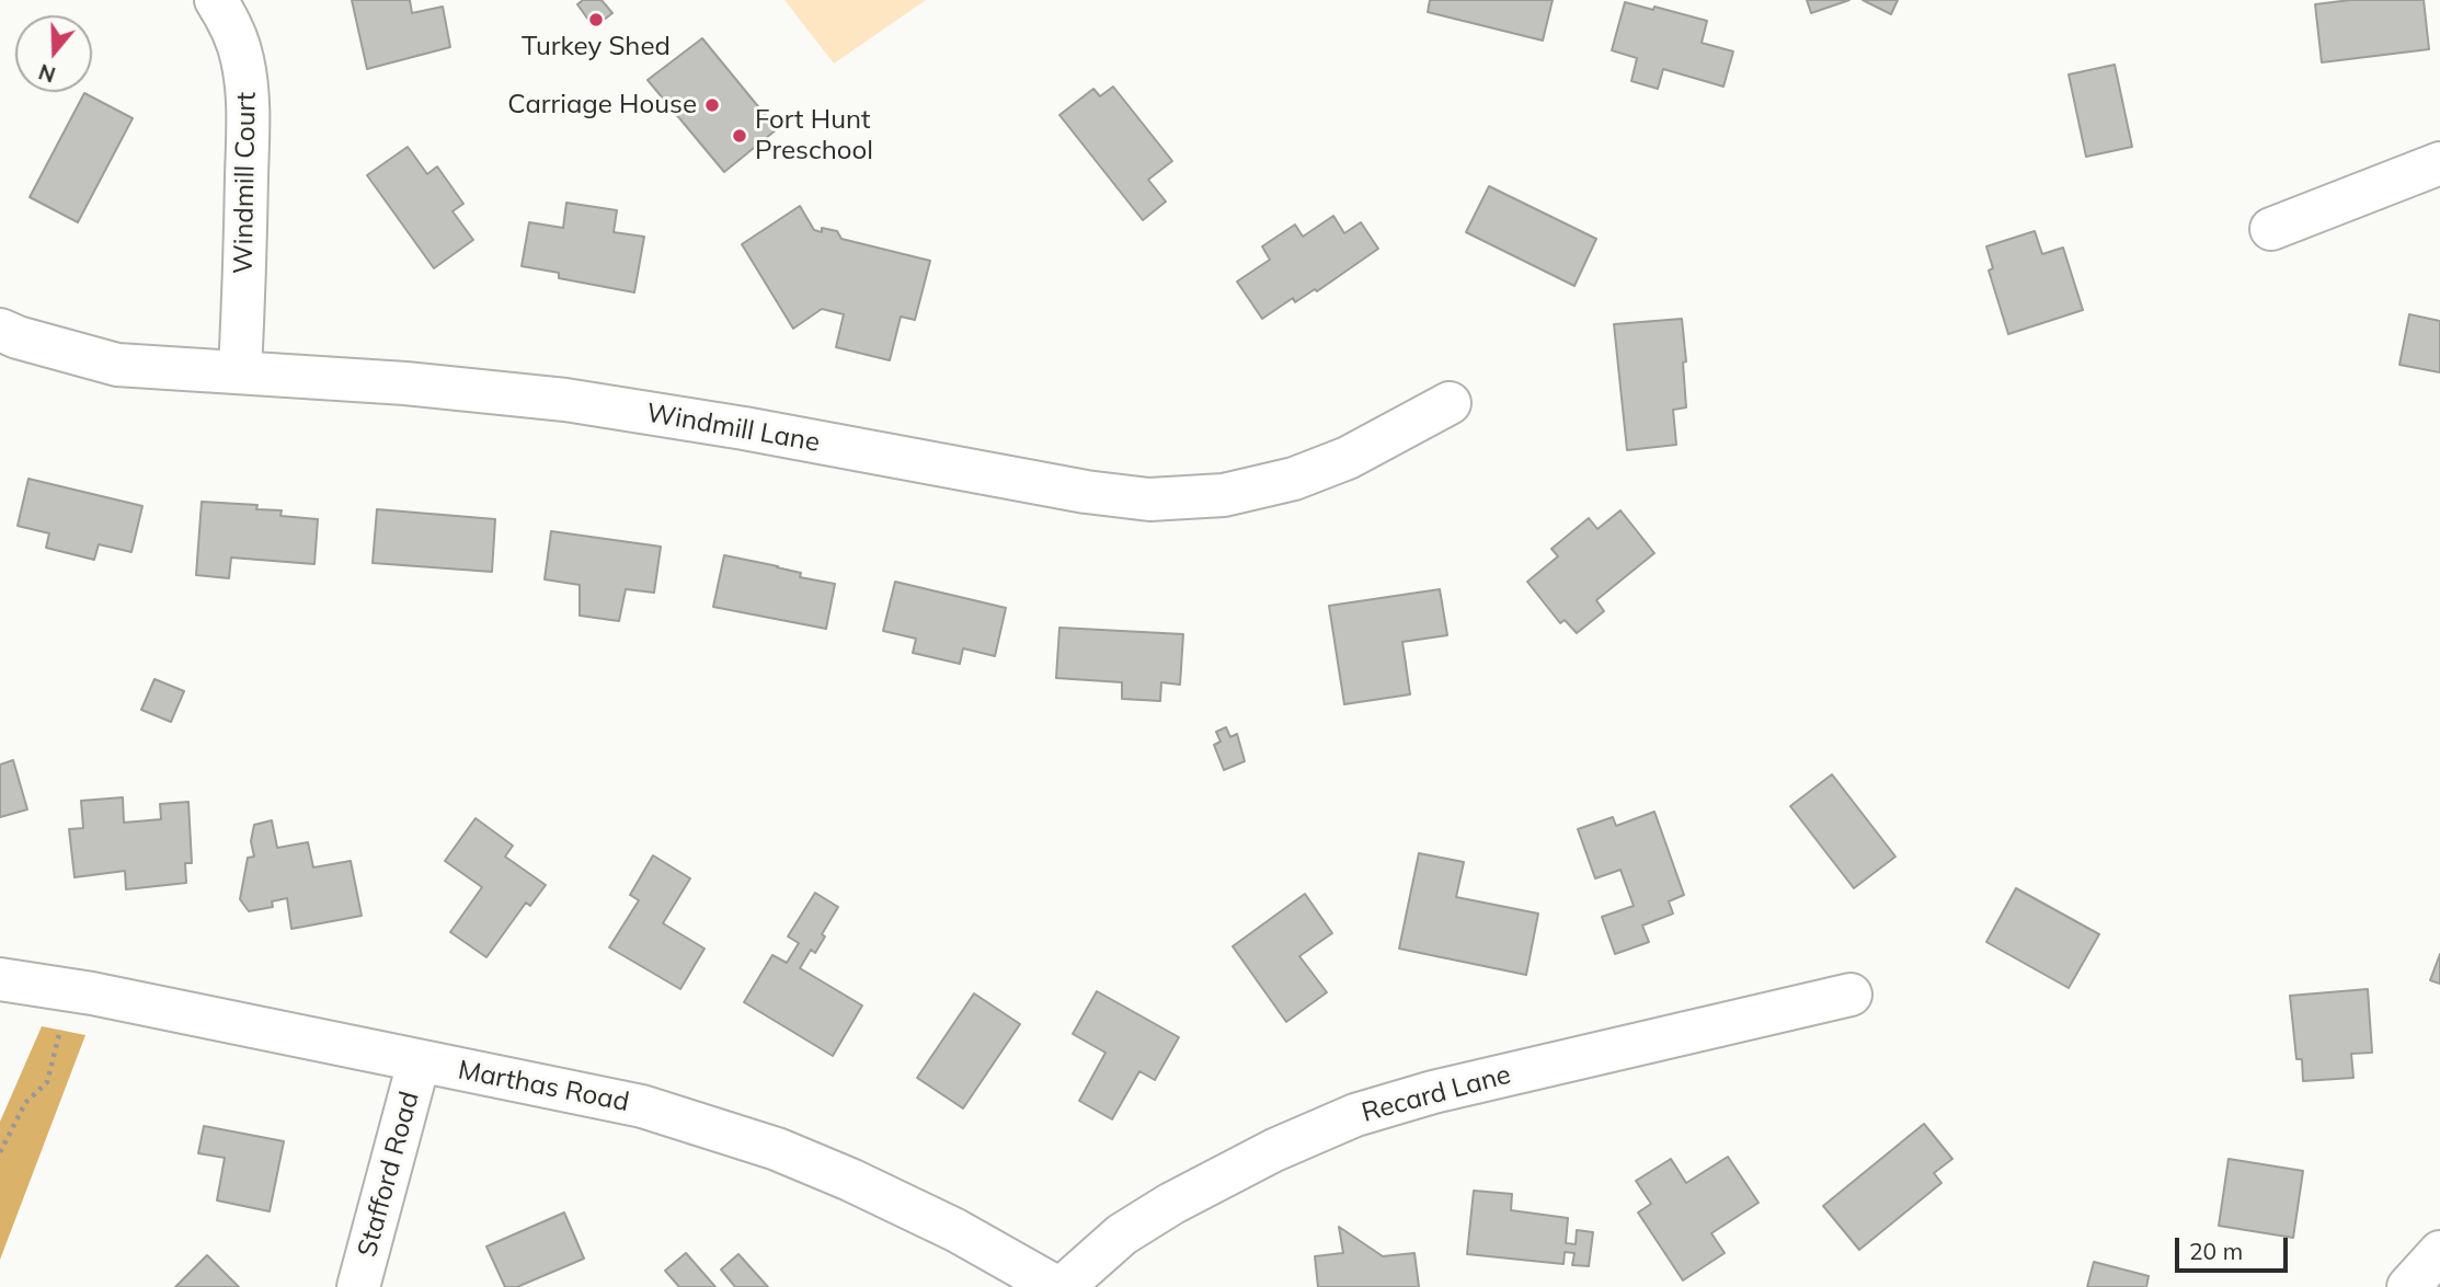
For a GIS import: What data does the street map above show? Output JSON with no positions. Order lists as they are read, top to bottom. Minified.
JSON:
{"streets":{"street":["Windmill Court","Windmill Lane","Marthas Road","Recard Lane","Stafford Road"]},"crossings":[["Windmill Court","Windmill Lane"],["Marthas Road","Stafford Road"]],"places":["Turkey Shed","Carriage House","Fort Hunt Preschool"],"scale_bar":"20 m","north":"bottom"}
